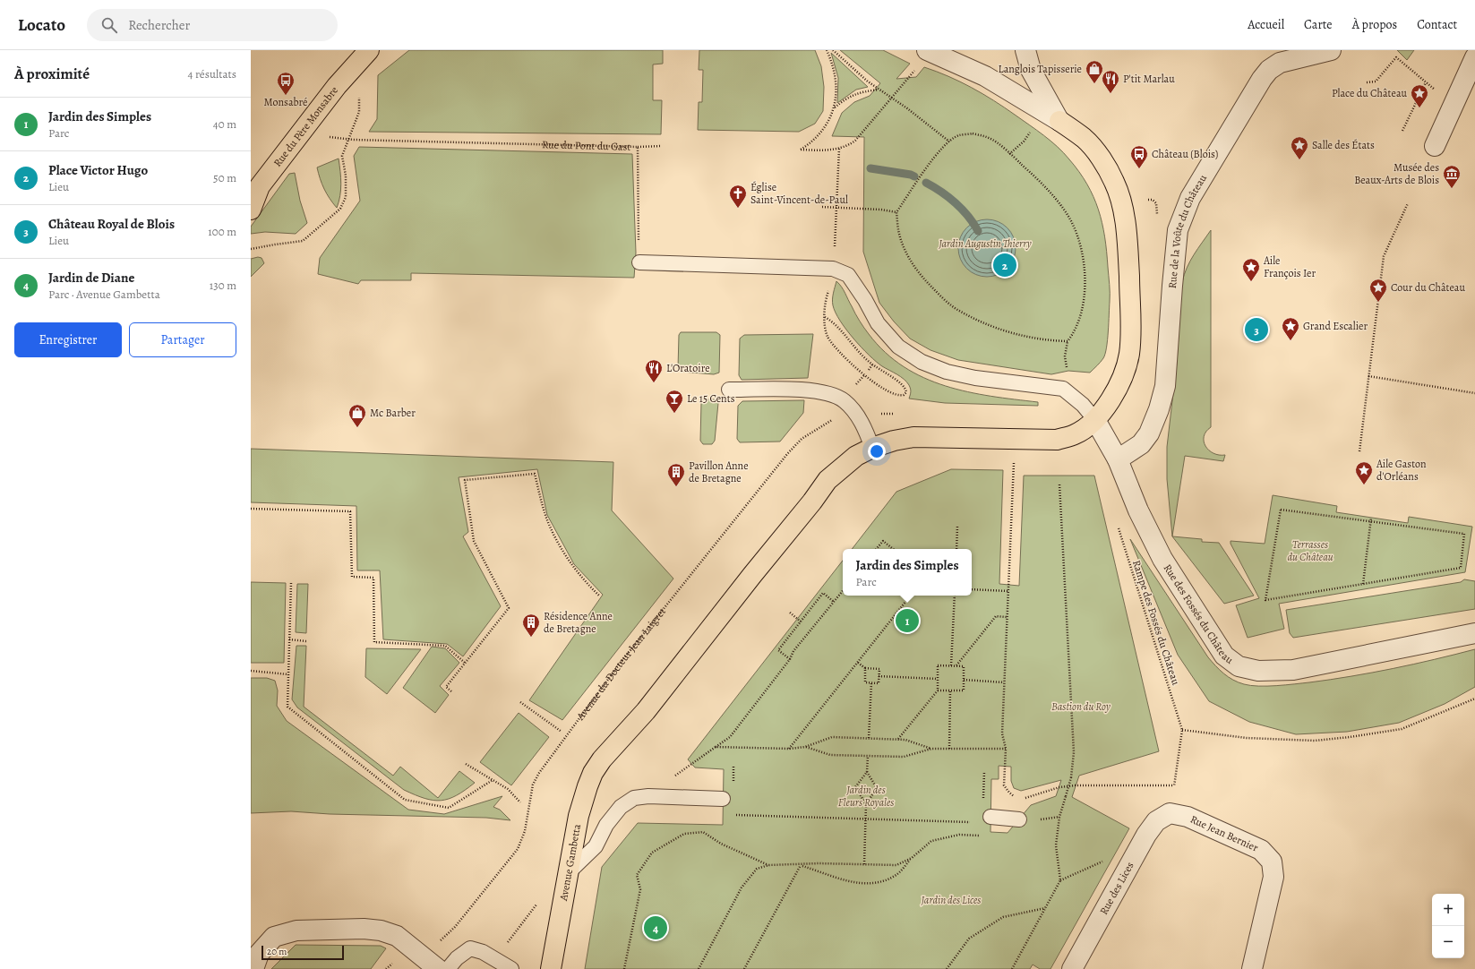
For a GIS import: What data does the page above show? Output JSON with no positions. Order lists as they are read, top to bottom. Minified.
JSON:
{"streets":{"main road":["Rue du Père Monsabre","Avenue Gambetta"],"street":["Rue de la Voûte du Château","Rue des Fossés du Château","Rue Jean Bernier","Rue des Lices"],"path":["Rue du Pont du Gast","Rampe des Fossés du Château","Avenue du Docteur Jean Laigret"]},"crossings":[["Rue du Père Monsabre","Rue du Pont du Gast"],["Rue de la Voûte du Château","Rue des Fossés du Château"],["Rue des Fossés du Château","Avenue Gambetta"],["Rue Jean Bernier","Rue des Lices"]],"parks":["Jardin Augustin Thierry","Terrasses du Château","Bastion du Roy","Jardin des Fleurs Royales","Jardin des Lices"],"places":{"shop":["Langlois Tapisserie","Mc Barber"],"restaurant":["P'tit Marlau","L'Oratoire"],"bus stop":["Monsabré","Château (Blois)"],"place":["Place du Château","Salle des États","Aile François Ier","Cour du Château","Grand Escalier","Aile Gaston d'Orléans"],"museum":["Musée des Beaux-Arts de Blois"],"church":["Église Saint-Vincent-de-Paul"],"bar":["Le 15 Cents"],"building":["Pavillon Anne de Bretagne","Résidence Anne de Bretagne"]},"scale_bar":"20 m","page":{"header":"Locato","search":"Rechercher","nav":["Accueil","Carte","À propos","Contact"],"heading":["À proximité","4 résultats"],"list":[{"mark":"1","name":"Jardin des Simples","note":"Parc","value":"40 m"},{"mark":"2","name":"Place Victor Hugo","note":"Lieu","value":"50 m"},{"mark":"3","name":"Château Royal de Blois","note":"Lieu","value":"100 m"},{"mark":"4","name":"Jardin de Diane","note":"Parc · Avenue Gambetta","value":"130 m"}],"pins":["2","3","1","4"],"buttons":["Enregistrer","Partager"],"popup":["Jardin des Simples","Parc"],"map_buttons":["+","−"],"scale":"20 m"}}
